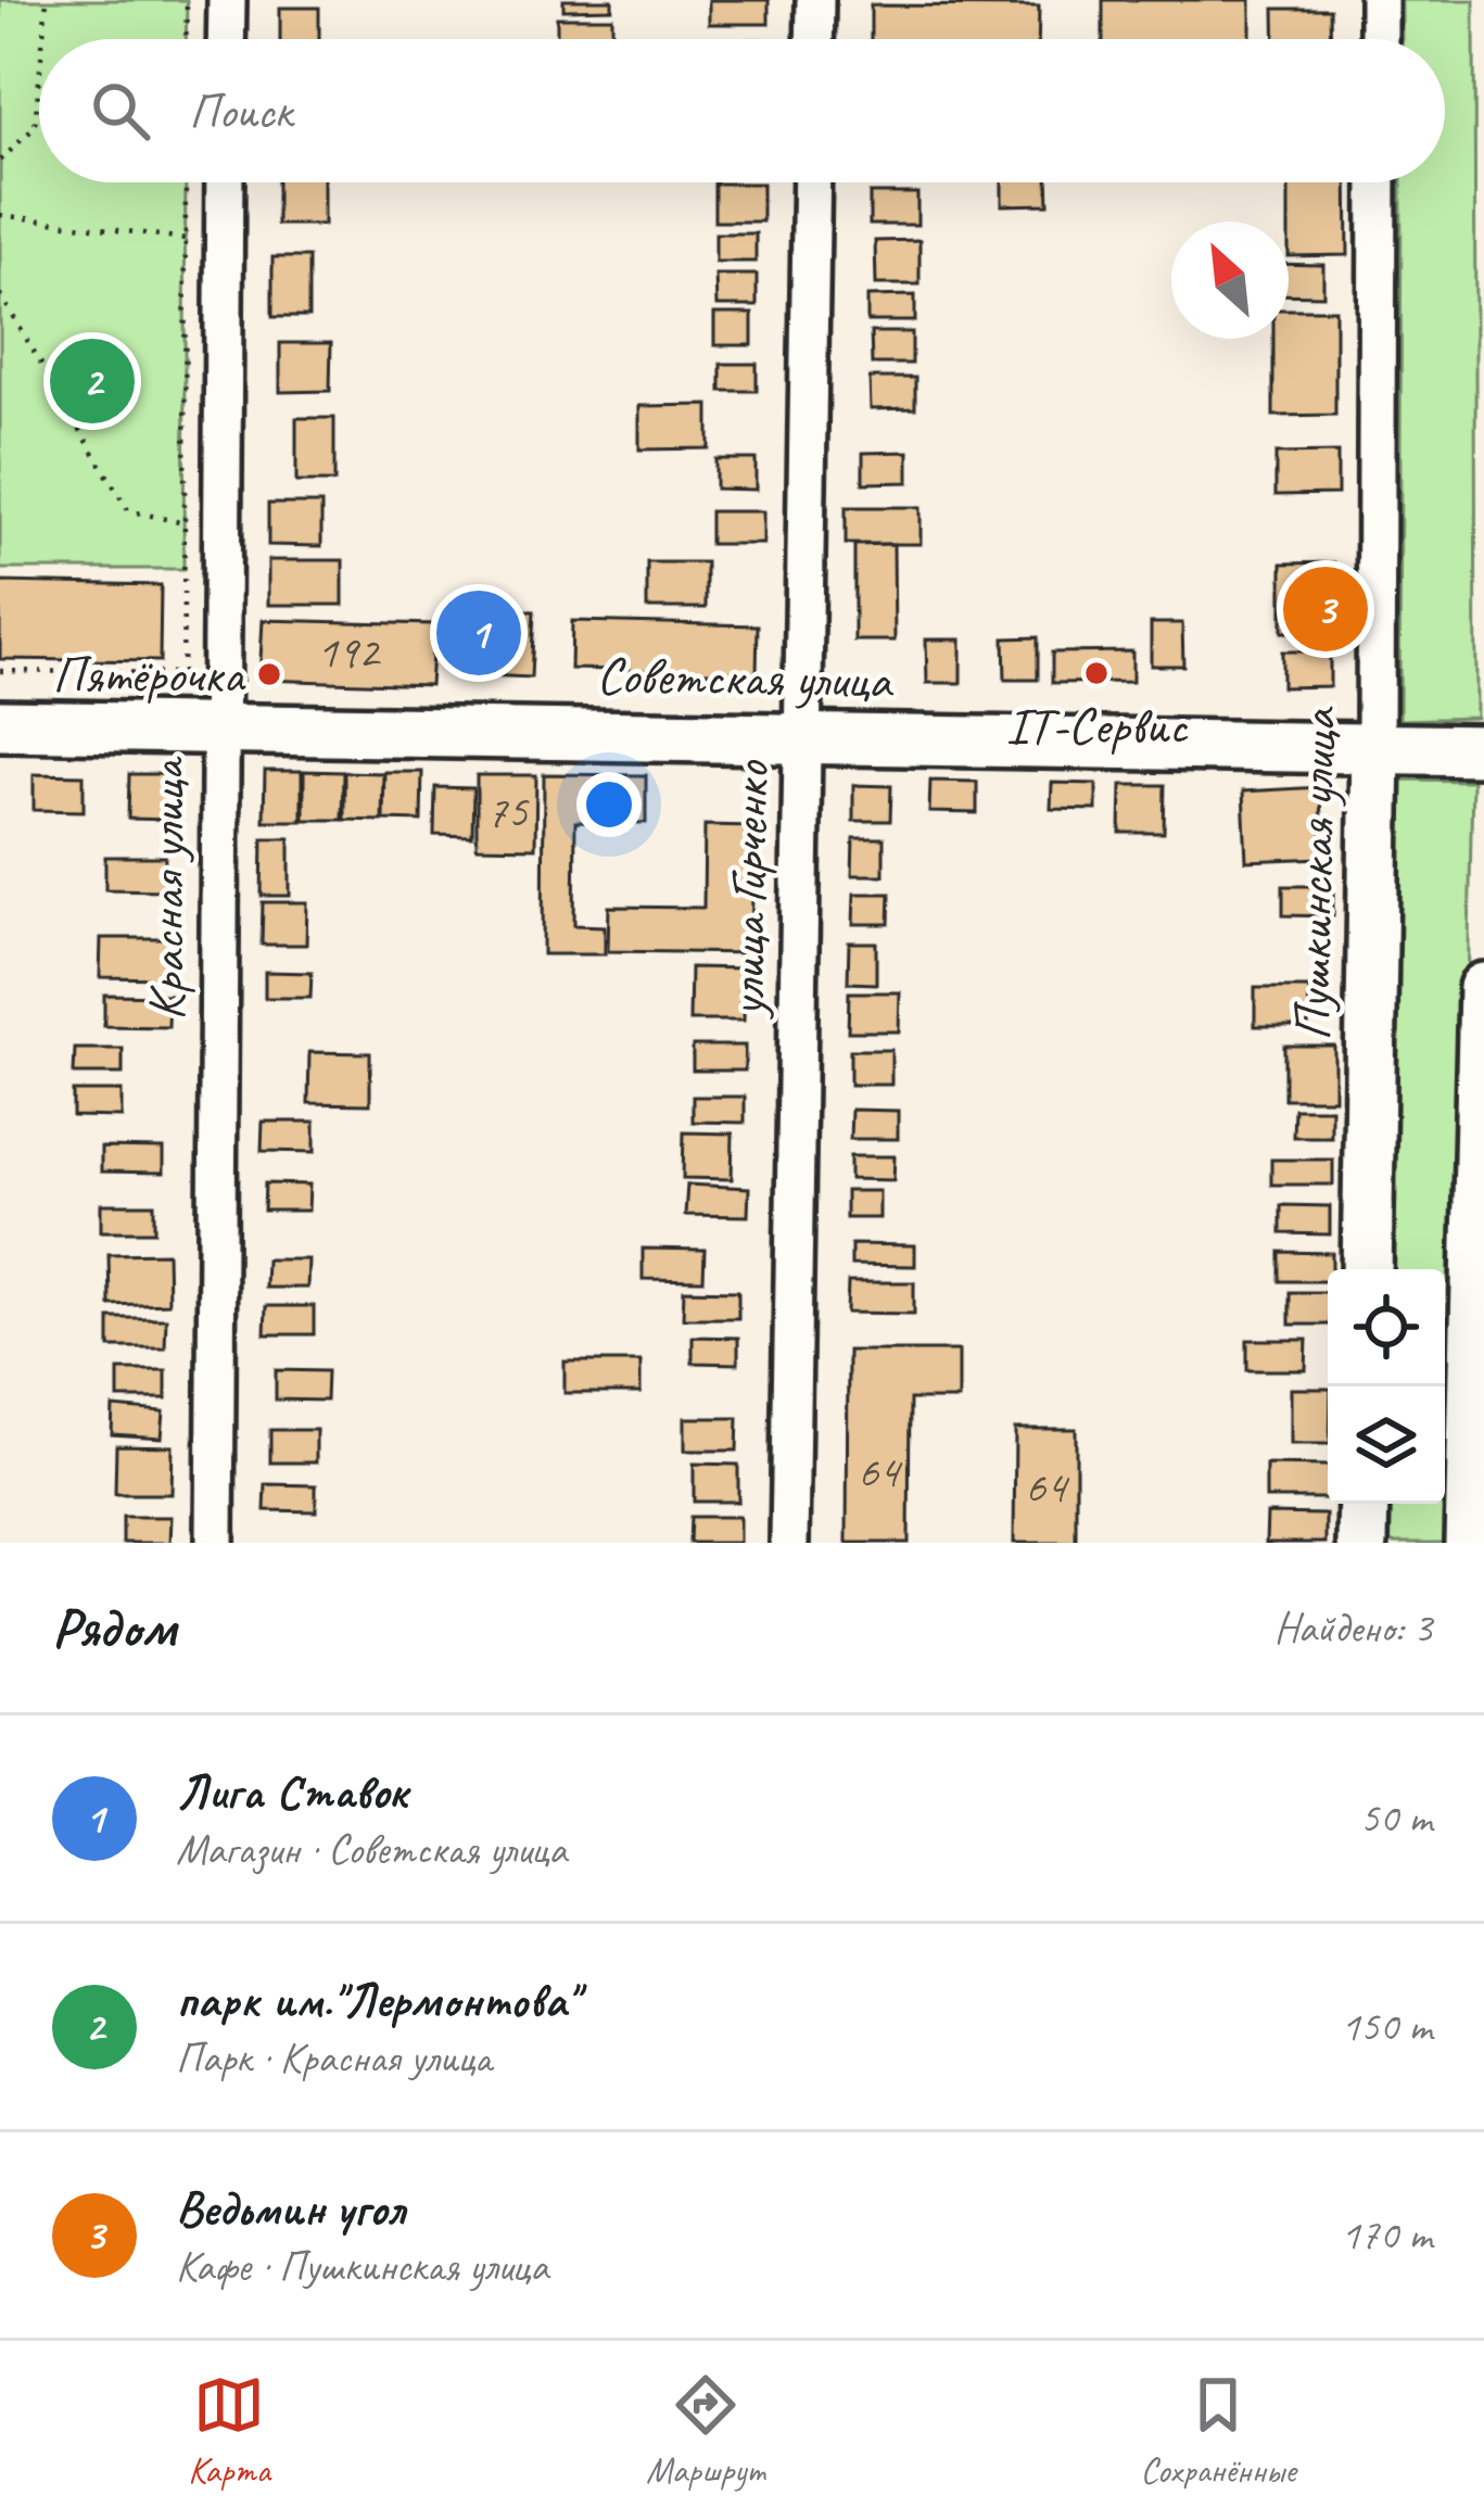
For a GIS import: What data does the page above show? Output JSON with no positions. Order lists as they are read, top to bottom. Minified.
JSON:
{"streets":{"street":["Советская улица","Пушкинская улица","улица Гирченко","Красная улица"]},"crossings":[["Советская улица","Пушкинская улица"],["Советская улица","улица Гирченко"],["Советская улица","Красная улица"]],"places":["IT-Сервис","Пятёрочка"],"house_numbers":["192","75","64","64"],"north":"top left","page":{"search":"Поиск","pins":["2","3","1"],"heading":["Рядом","Найдено: 3"],"list":[{"mark":"1","name":"Лига Ставок","note":"Магазин · Советская улица","value":"50 m"},{"mark":"2","name":"парк им.\"Лермонтова\"","note":"Парк · Красная улица","value":"150 m"},{"mark":"3","name":"Ведьмин угол","note":"Кафе · Пушкинская улица","value":"170 m"}],"nav":["Карта","Маршрут","Сохранённые"]}}
